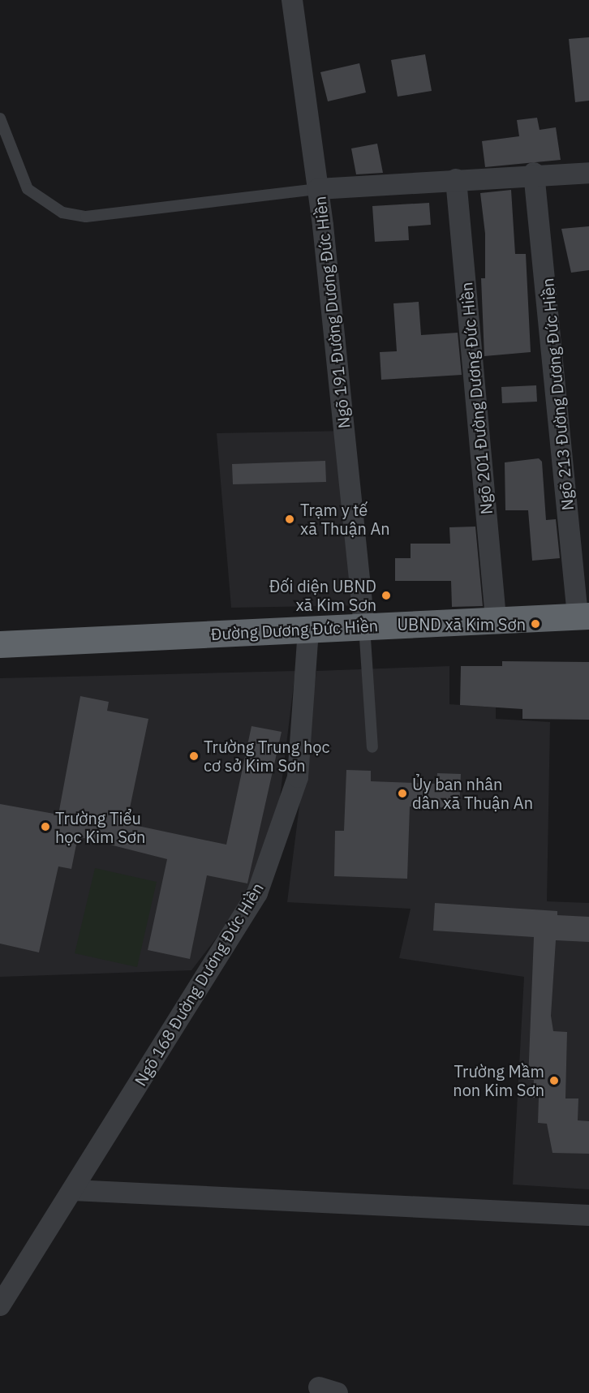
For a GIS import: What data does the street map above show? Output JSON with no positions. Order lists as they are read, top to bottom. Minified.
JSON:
{"streets":{"highway":["Đường Dương Đức Hiền"],"street":["Ngõ 191 Đường Dương Đức Hiền","Ngõ 213 Đường Dương Đức Hiền","Ngõ 201 Đường Dương Đức Hiền","Ngõ 168 Đường Dương Đức Hiền"]},"crossings":[["Ngõ 191 Đường Dương Đức Hiền","Đường Dương Đức Hiền"],["Ngõ 213 Đường Dương Đức Hiền","Đường Dương Đức Hiền"],["Ngõ 201 Đường Dương Đức Hiền","Đường Dương Đức Hiền"],["Đường Dương Đức Hiền","Ngõ 168 Đường Dương Đức Hiền"]],"places":["Trạm y tế xã Thuận An","Đối diện UBND xã Kim Sơn","UBND xã Kim Sơn","Trường Trung học cơ sở Kim Sơn","Ủy ban nhân dân xã Thuận An","Trường Tiểu học Kim Sơn","Trường Mầm non Kim Sơn"]}
